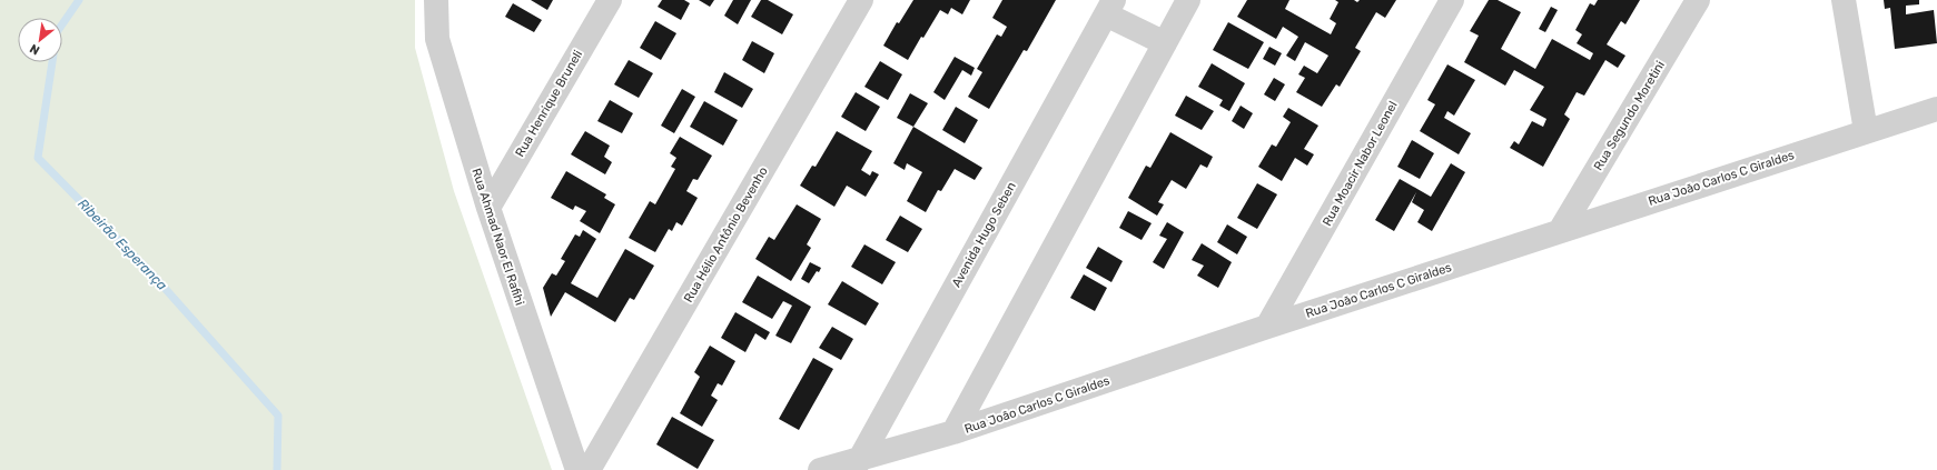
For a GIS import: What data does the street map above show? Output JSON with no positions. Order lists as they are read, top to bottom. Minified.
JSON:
{"streets":{"street":["Rua Henrique Bruneli","Rua Segundo Moretini","Rua Moacir Nabor Leonel","Rua João Carlos C Giraldes","Rua Hélio Antônio Bevenho","Avenida Hugo Seben","Rua Ahmad Naor El Rafihi"]},"crossings":[["Rua Henrique Bruneli","Rua Ahmad Naor El Rafihi"],["Rua Segundo Moretini","Rua João Carlos C Giraldes"],["Rua Moacir Nabor Leonel","Rua João Carlos C Giraldes"],["Rua João Carlos C Giraldes","Avenida Hugo Seben"]],"water":["Ribeirão Esperança"],"north":"bottom left"}
